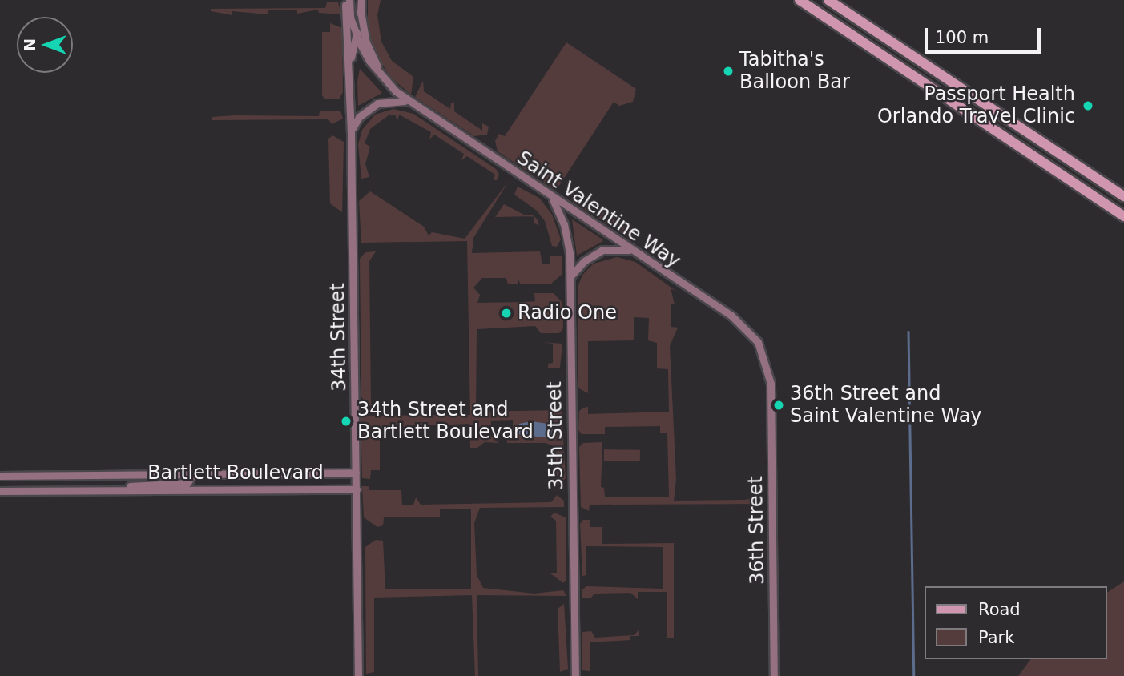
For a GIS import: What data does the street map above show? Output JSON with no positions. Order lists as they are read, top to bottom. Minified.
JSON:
{"streets":{"street":["Saint Valentine Way","34th Street","35th Street","Bartlett Boulevard","36th Street"]},"crossings":[["Saint Valentine Way","34th Street"],["Saint Valentine Way","35th Street"],["Saint Valentine Way","36th Street"],["34th Street","Bartlett Boulevard"]],"places":["Tabitha's Balloon Bar","Passport Health Orlando Travel Clinic","Radio One","36th Street and Saint Valentine Way","34th Street and Bartlett Boulevard"],"legend":["Road","Park"],"scale_bar":"100 m","north":"left"}
